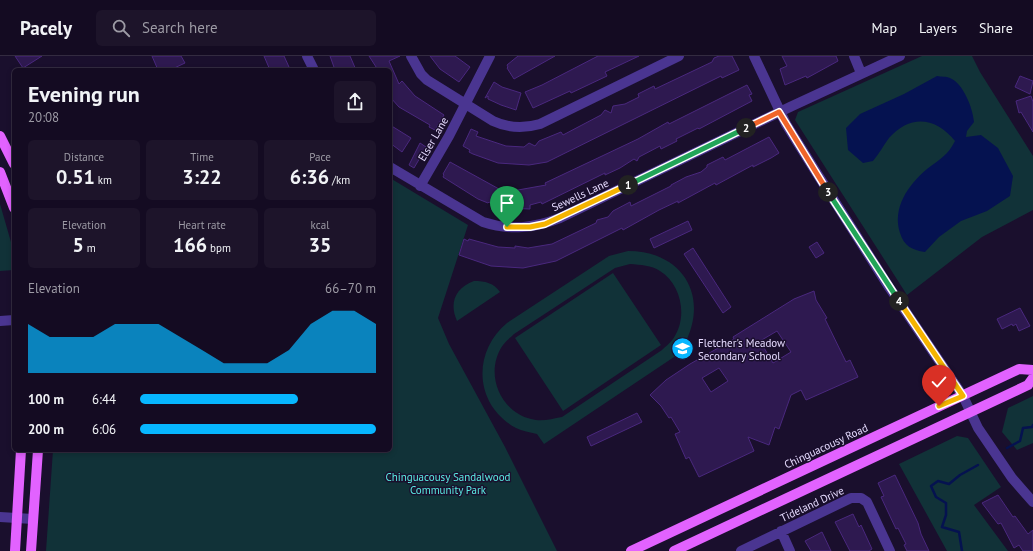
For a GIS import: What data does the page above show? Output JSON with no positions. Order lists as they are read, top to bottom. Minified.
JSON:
{"streets":{"main road":["Chinguacousy Road"],"street":["Elser Lane","Sewells Lane","Tideland Drive"]},"crossings":[["Elser Lane","Sewells Lane"]],"parks":["Chinguacousy Sandalwood Community Park"],"places":{"school or university":["Fletcher's Meadow Secondary School"]},"page":{"header":"Pacely","search":"Search here","nav":["Map","Layers","Share"],"heading":["Evening run","20:08"],"pins":["2","1","3","4"],"stats":[["Distance","0.51 km"],["Time","3:22"],["Pace","6:36 /km"],["Elevation","5 m"],["Heart rate","166 bpm"],["kcal","35"]],"chart":["Elevation","66–70 m"],"list":[{"name":"100 m","note":"6:44"},{"name":"200 m","note":"6:06"}]}}
